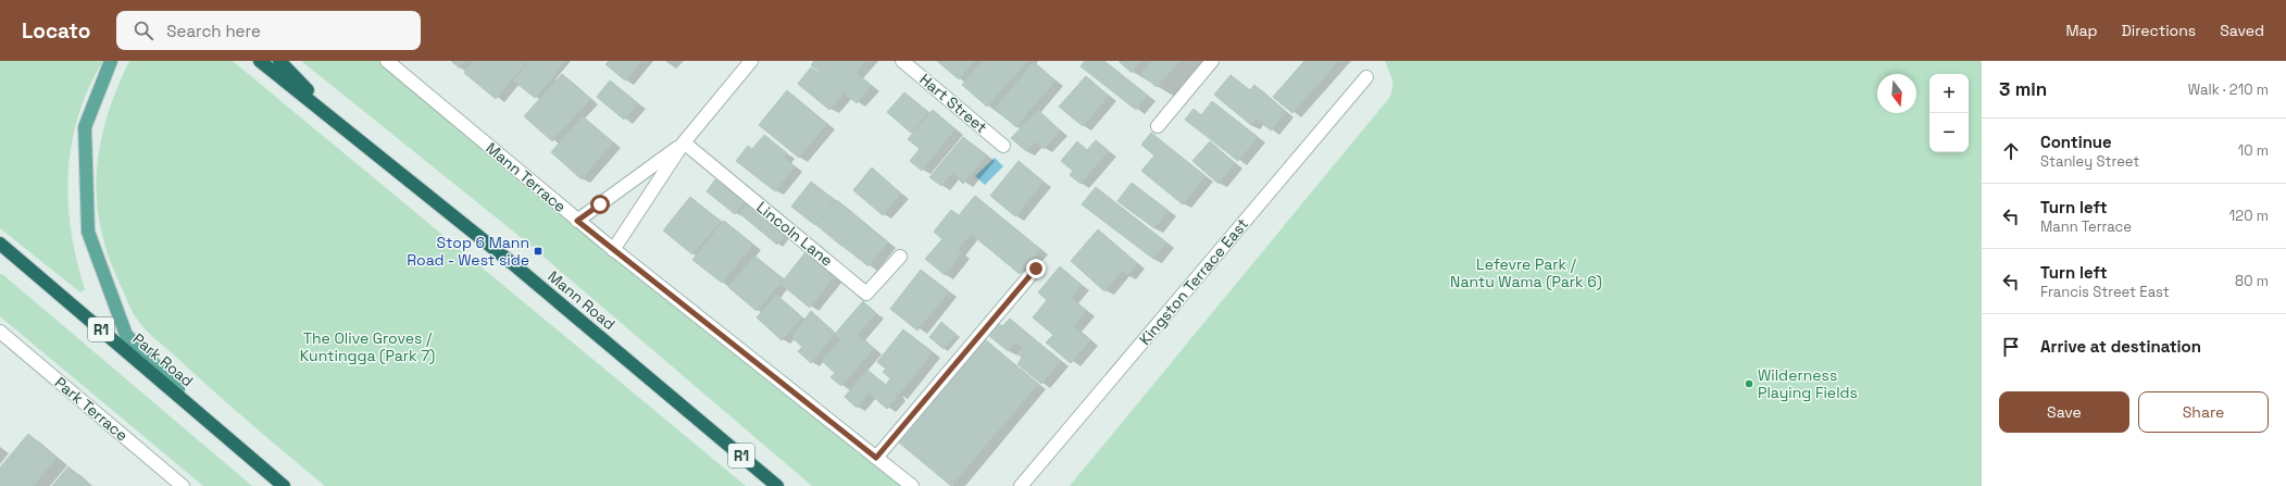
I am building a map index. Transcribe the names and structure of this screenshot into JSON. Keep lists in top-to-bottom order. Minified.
{"streets":{"highway":["Mann Road","R1","Park Road"],"street":["Hart Street","Mann Terrace","Lincoln Lane","Kingston Terrace East","Park Terrace"]},"parks":["Lefevre Park / Nantu Wama (Park 6)","The Olive Groves / Kuntingga (Park 7)"],"places":{"transit":["Stop 6 Mann Road - West side"],"other":["Wilderness Playing Fields"]},"north":"bottom","page":{"header":"Locato","search":"Search here","nav":["Map","Directions","Saved"],"heading":["3 min","Walk · 210 m"],"map_buttons":["+","−"],"list":[["Continue","Stanley Street","10 m"],["Turn left","Mann Terrace","120 m"],["Turn left","Francis Street East","80 m"],"Arrive at destination"],"buttons":["Save","Share"]}}
